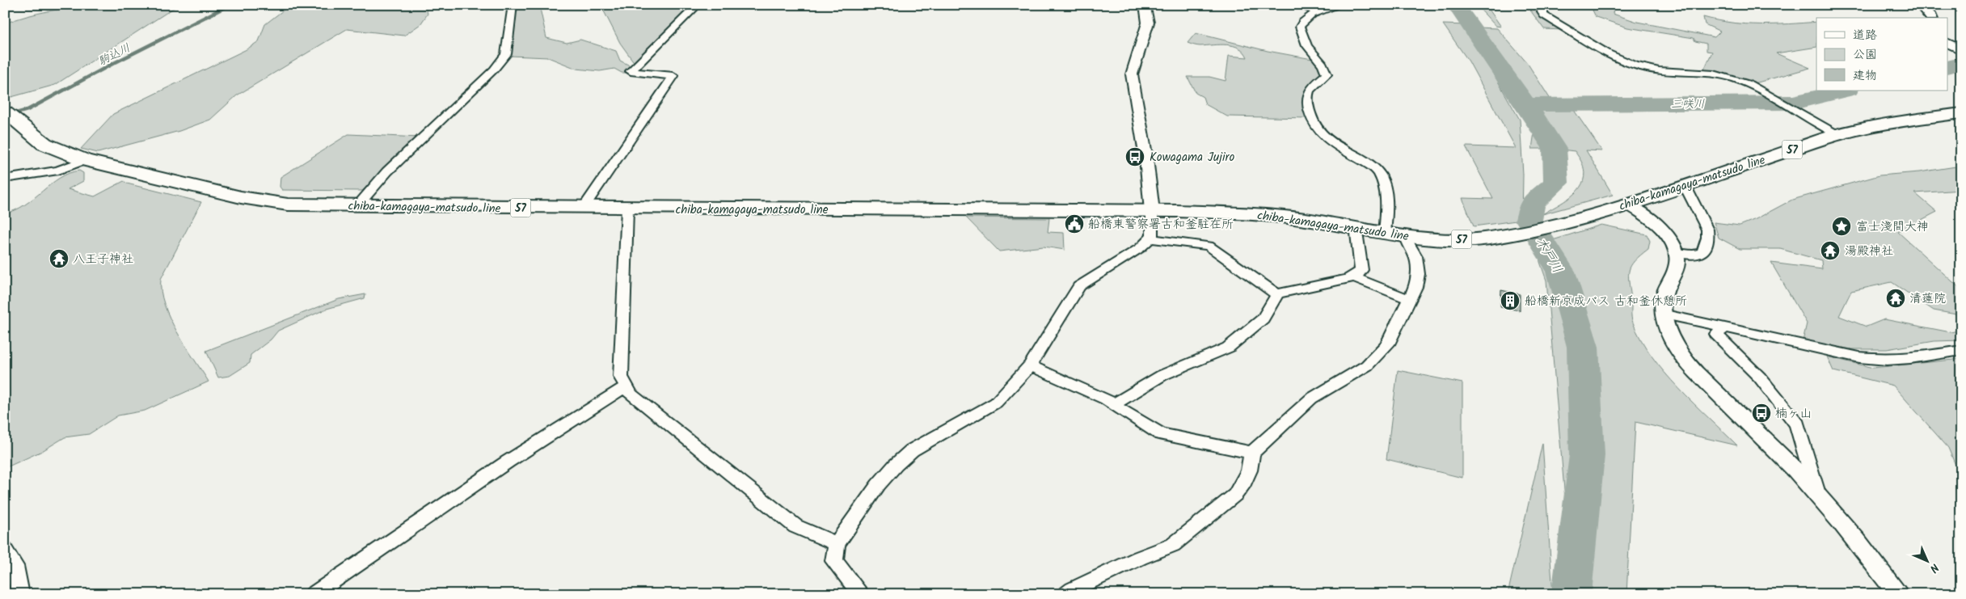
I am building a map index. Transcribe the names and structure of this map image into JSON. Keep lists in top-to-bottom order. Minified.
{"streets":{"main road":["57","chiba-kamagaya-matsudo line"]},"water":["駒込川","三咲川","木戸川"],"places":{"bus stop":["Kowagama Jujiro","楠ヶ山"],"public building":["船橋東警察署古和釜駐在所"],"place":["富士淺間大神"],"temple":["湯殿神社","八王子神社","清蓮院"],"building":["船橋新京成バス 古和釜休憩所"]},"legend":["道路","公園","建物"],"north":"bottom right"}
